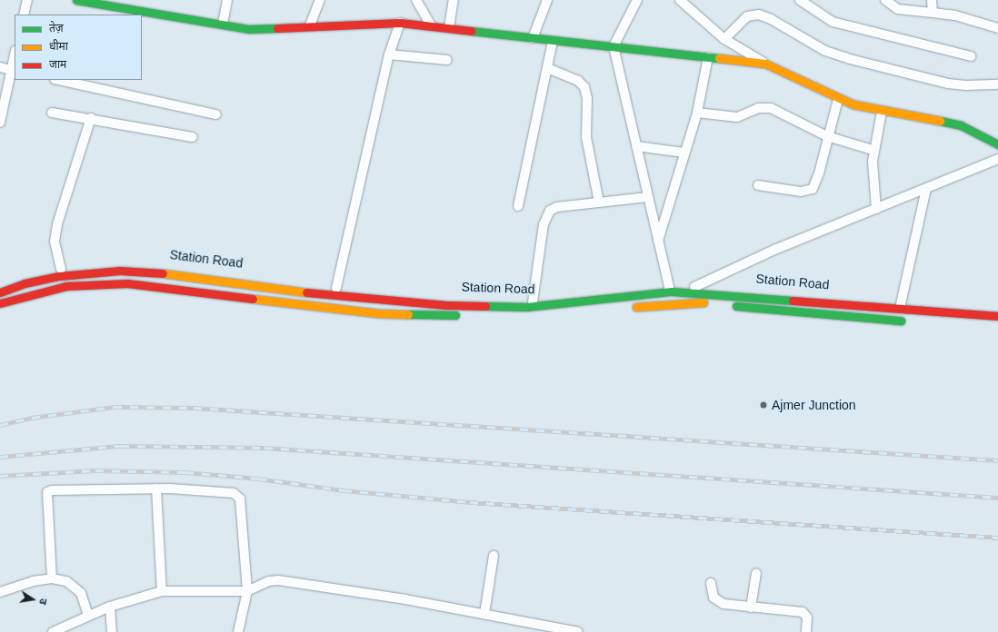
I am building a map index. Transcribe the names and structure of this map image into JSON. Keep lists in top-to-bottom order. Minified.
{"streets":{"main road":["Station Road"]},"places":["Ajmer Junction"],"legend":["तेज़","धीमा","जाम"],"north":"right"}
